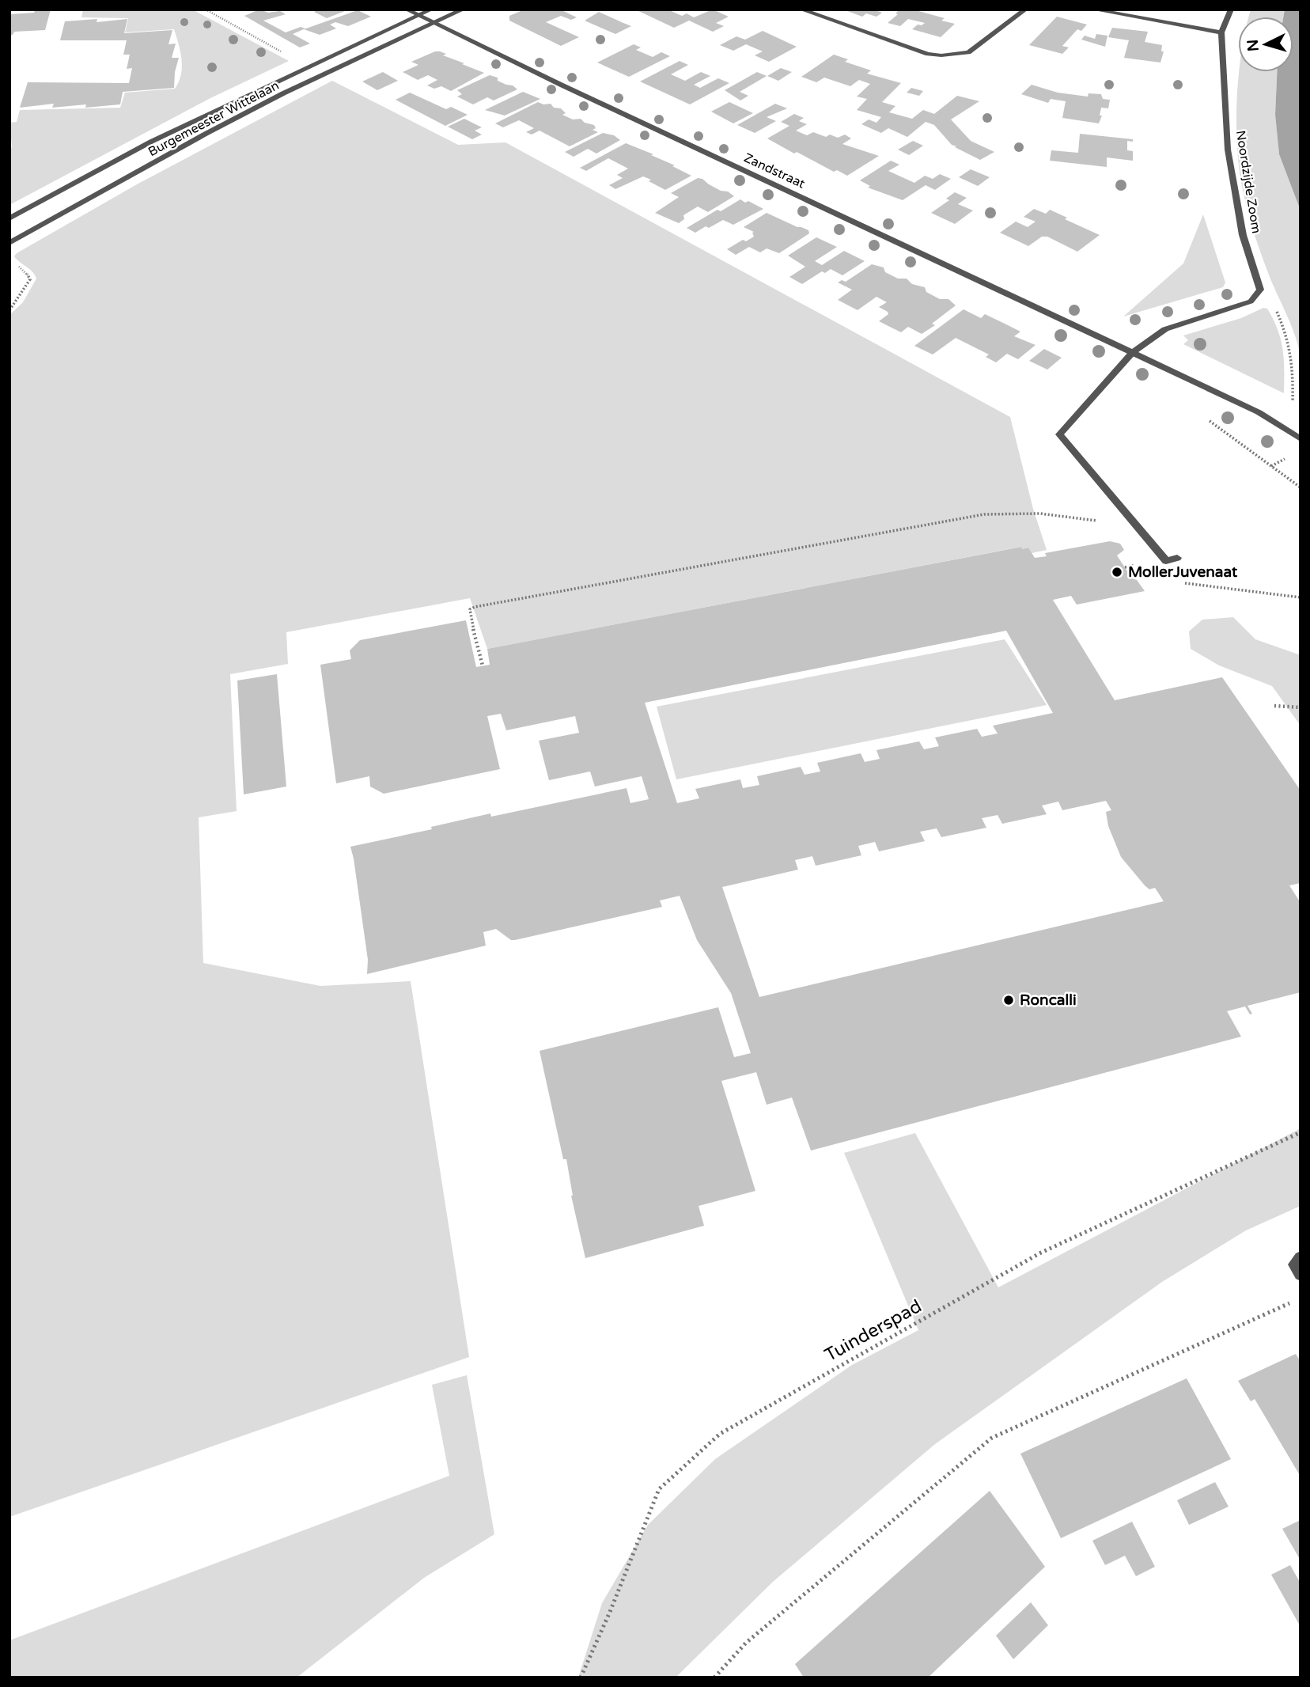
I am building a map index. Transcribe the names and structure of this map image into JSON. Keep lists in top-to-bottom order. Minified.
{"streets":{"street":["Burgemeester Wittelaan","Zandstraat","Noordzijde Zoom"],"path":["Tuinderspad"]},"crossings":[["Burgemeester Wittelaan","Zandstraat"]],"places":["MollerJuvenaat","Roncalli"],"north":"left"}
